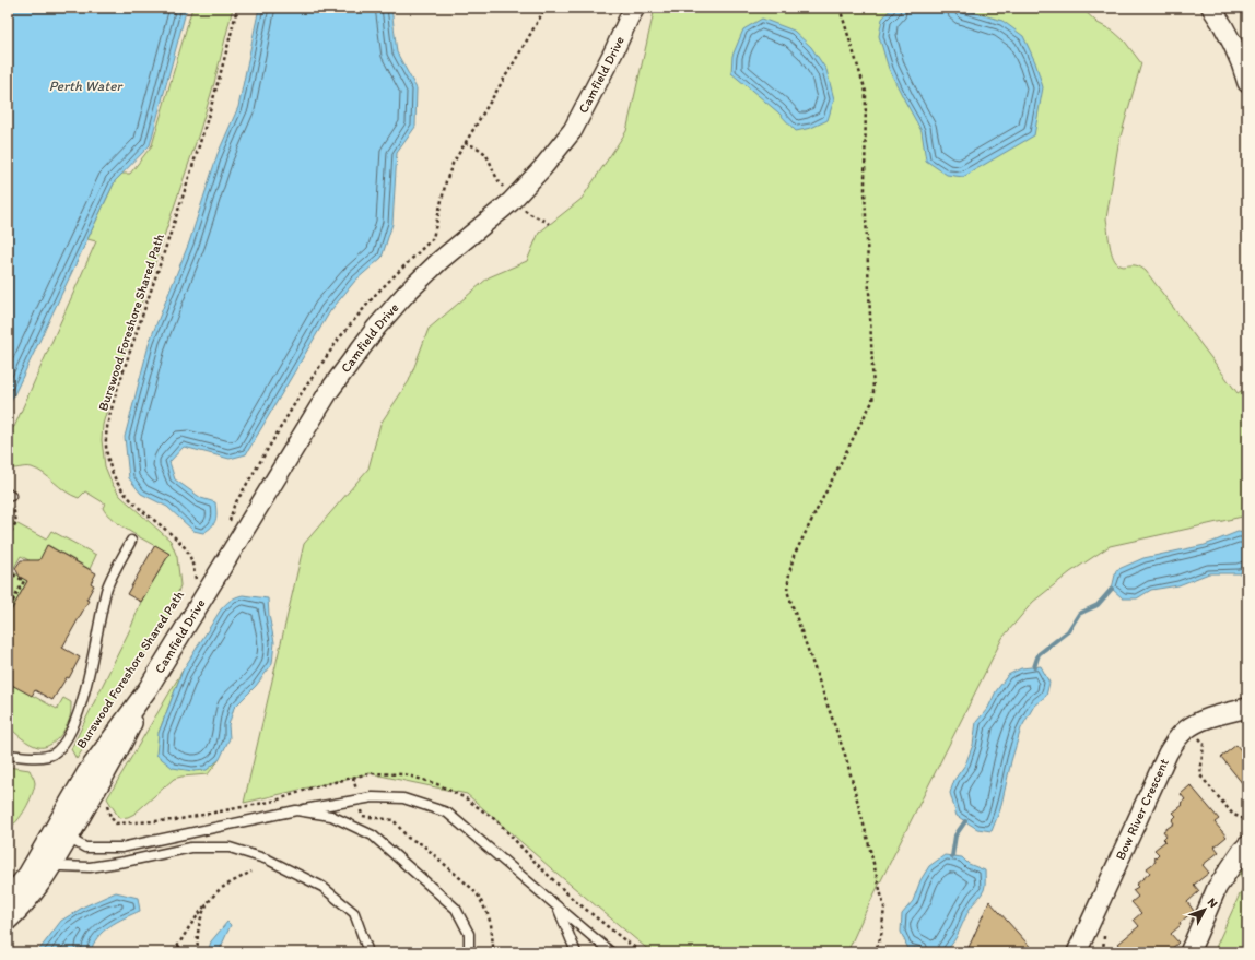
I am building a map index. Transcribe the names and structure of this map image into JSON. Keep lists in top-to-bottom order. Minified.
{"streets":{"street":["Camfield Drive","Bow River Crescent"],"path":["Burswood Foreshore Shared Path"]},"water":["Perth Water"],"north":"top right"}
